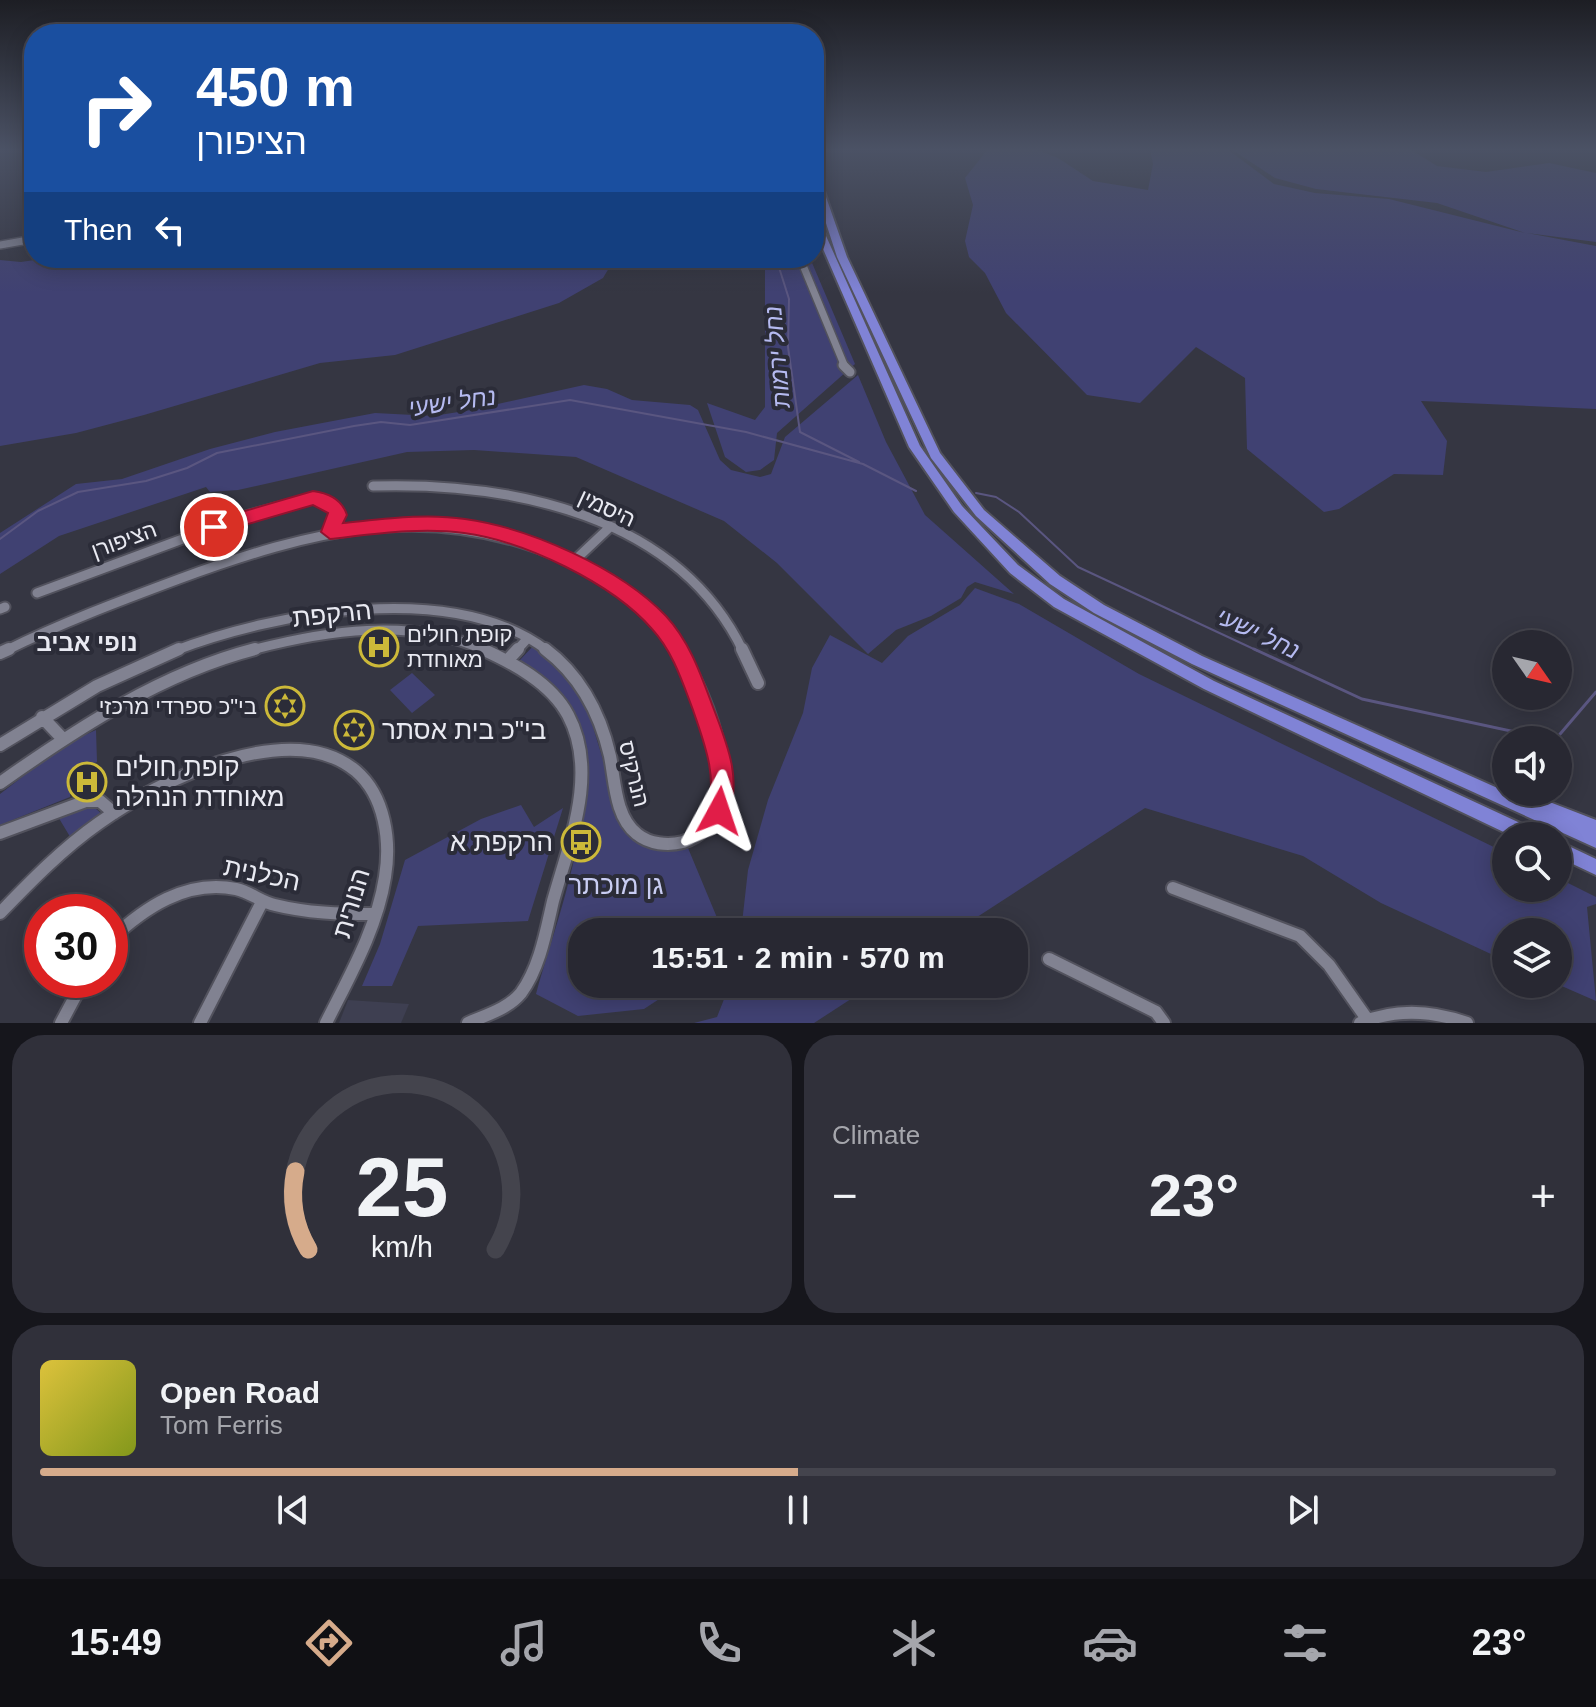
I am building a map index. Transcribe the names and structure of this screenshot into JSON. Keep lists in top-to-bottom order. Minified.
{"streets":{"street":["היסמין","הציפורן","הרקפת","הנרקיס","הכלנית","הנורית"]},"crossings":[["הציפורן","הנרקיס"],["הכלנית","הנורית"]],"districts":["נופי אביב"],"water":["נחל ירמות","נחל ישעי"],"parks":["גן מוכתר"],"places":{"hospital":["קופת חולים מאוחדת","קופת חולים מאוחדת הנהלה"],"synagogue":["בי\"כ ספרדי מרכזי","בי\"כ בית אסתר"],"bus stop":["הרקפת א"]},"north":"bottom right","page":{"turn":["450 m","הציפורן"],"then":"Then","limit":"30","trip":"15:51 · 2 min · 570 m","tile":"Climate","heat":["−","23°","+"],"song":["Open Road","Tom Ferris"],"tabs":["15:49","23°"],"gauge":["25","km/h"]}}
